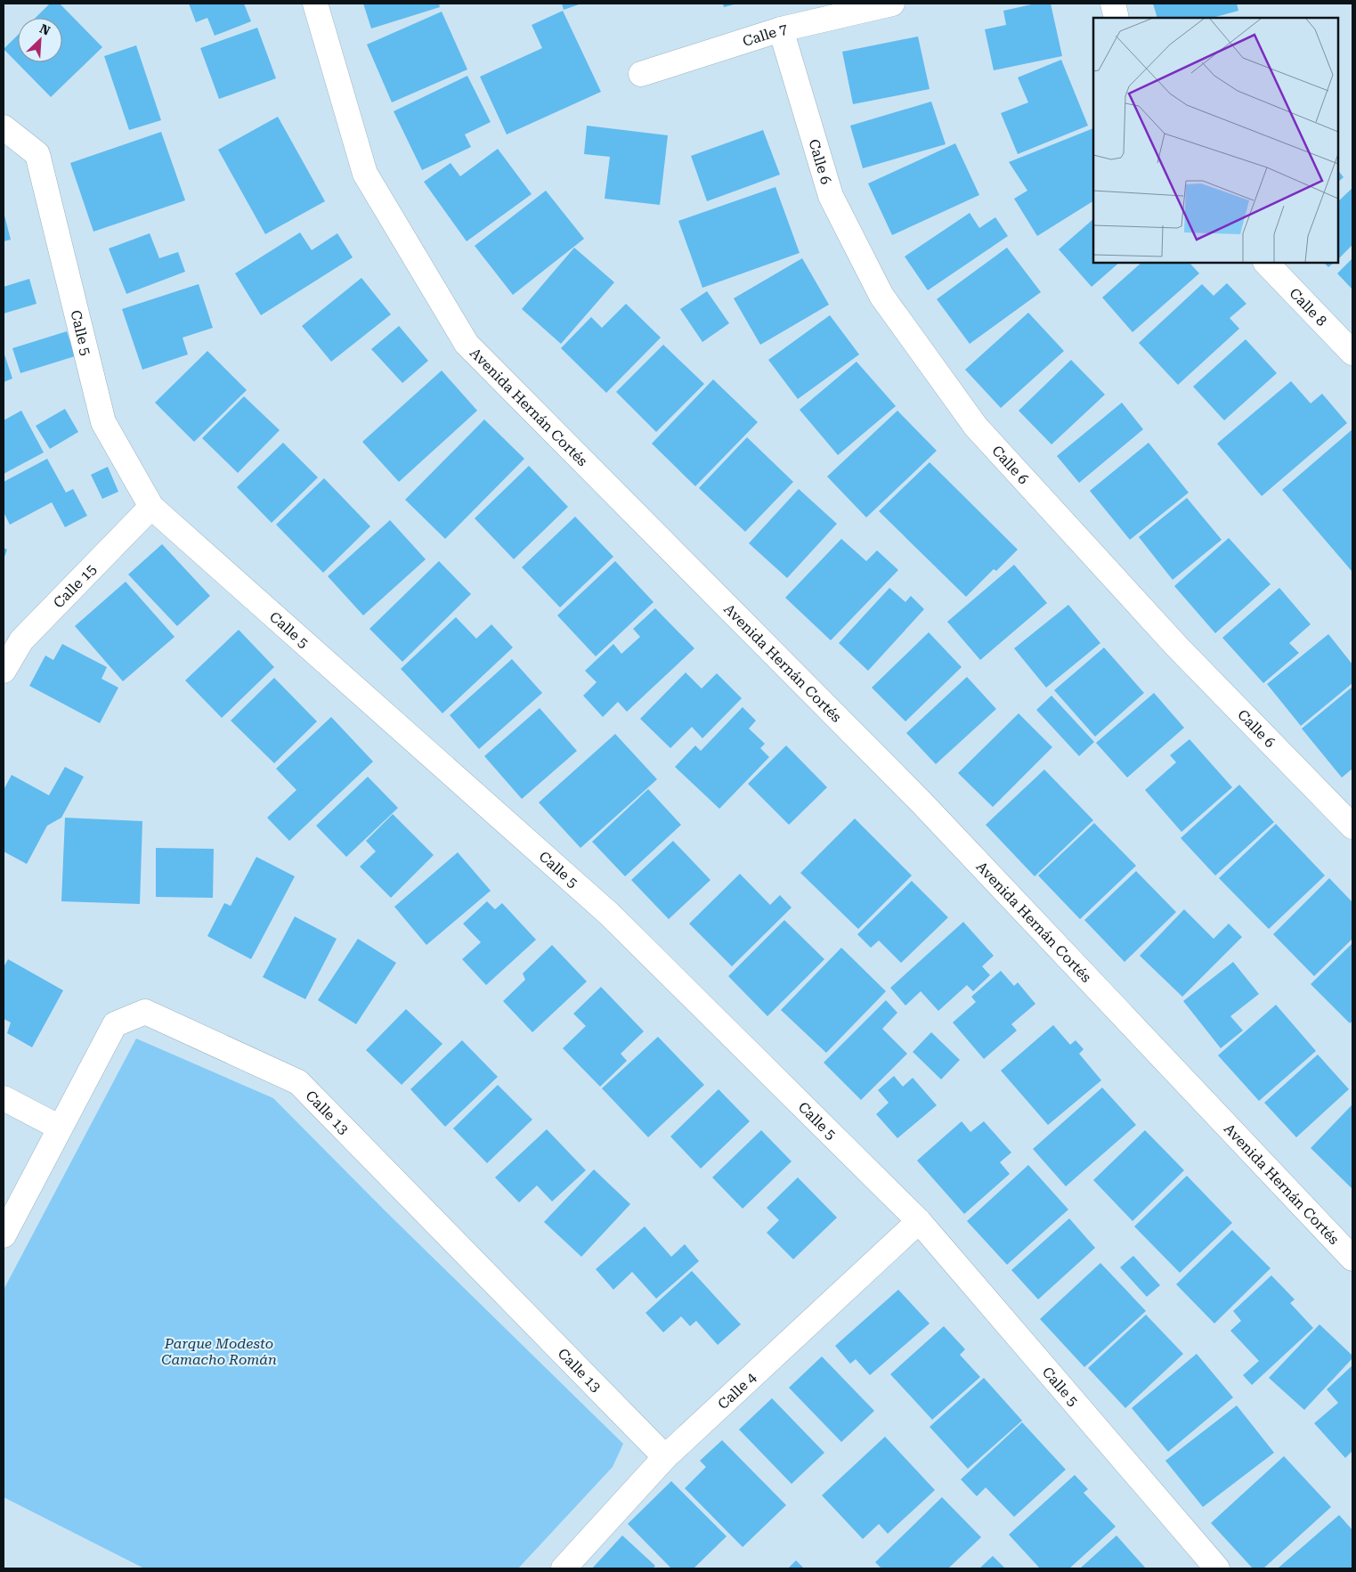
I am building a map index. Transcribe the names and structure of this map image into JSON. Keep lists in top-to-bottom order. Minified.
{"streets":{"street":["Calle 7","Calle 6","Calle 8","Calle 5","Avenida Hernán Cortés","Calle 15","Calle 13","Calle 4"]},"crossings":[["Calle 7","Calle 6"],["Calle 5","Calle 15"],["Calle 5","Calle 4"],["Calle 13","Calle 4"]],"parks":["Parque Modesto Camacho Román"],"north":"top right"}
